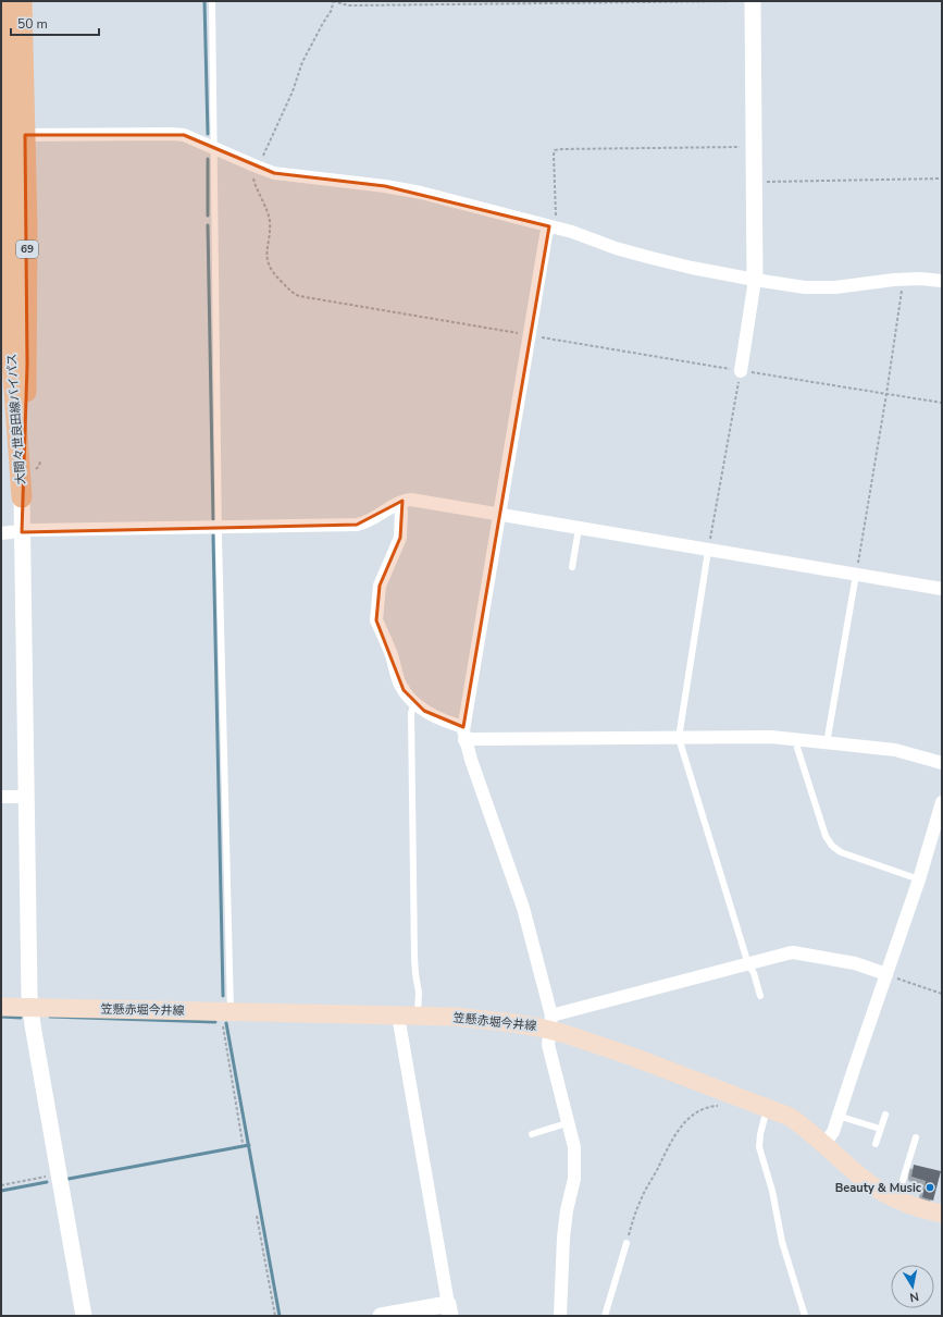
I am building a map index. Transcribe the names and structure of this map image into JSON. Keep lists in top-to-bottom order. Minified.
{"streets":{"main road":["69","大間々世良田線バイパス","笠懸赤堀今井線"]},"places":["Beauty & Music"],"scale_bar":"50 m","north":"bottom"}
